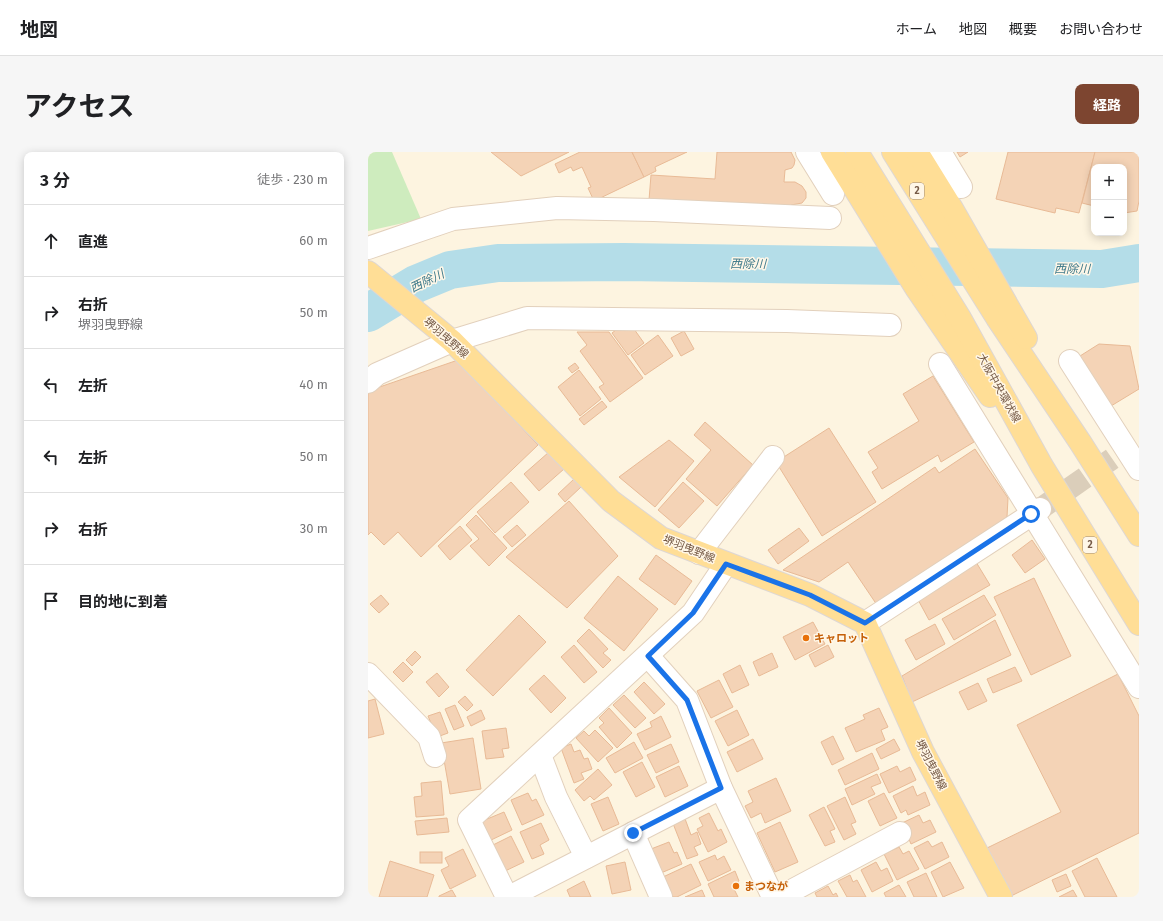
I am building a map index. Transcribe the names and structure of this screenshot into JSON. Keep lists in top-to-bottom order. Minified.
{"streets":{"main road":["2","堺羽曳野線","大阪中央環状線"]},"water":["西除川"],"places":["キャロット","まつなが"],"page":{"header":"地図","nav":["ホーム","地図","概要","お問い合わせ"],"title":"アクセス","buttons":"経路","heading":["3 分","徒歩 · 230 m"],"map_buttons":["+","−"],"list":[["直進","60 m"],["右折","堺羽曳野線","50 m"],["左折","40 m"],["左折","50 m"],["右折","30 m"],"目的地に到着"]}}
